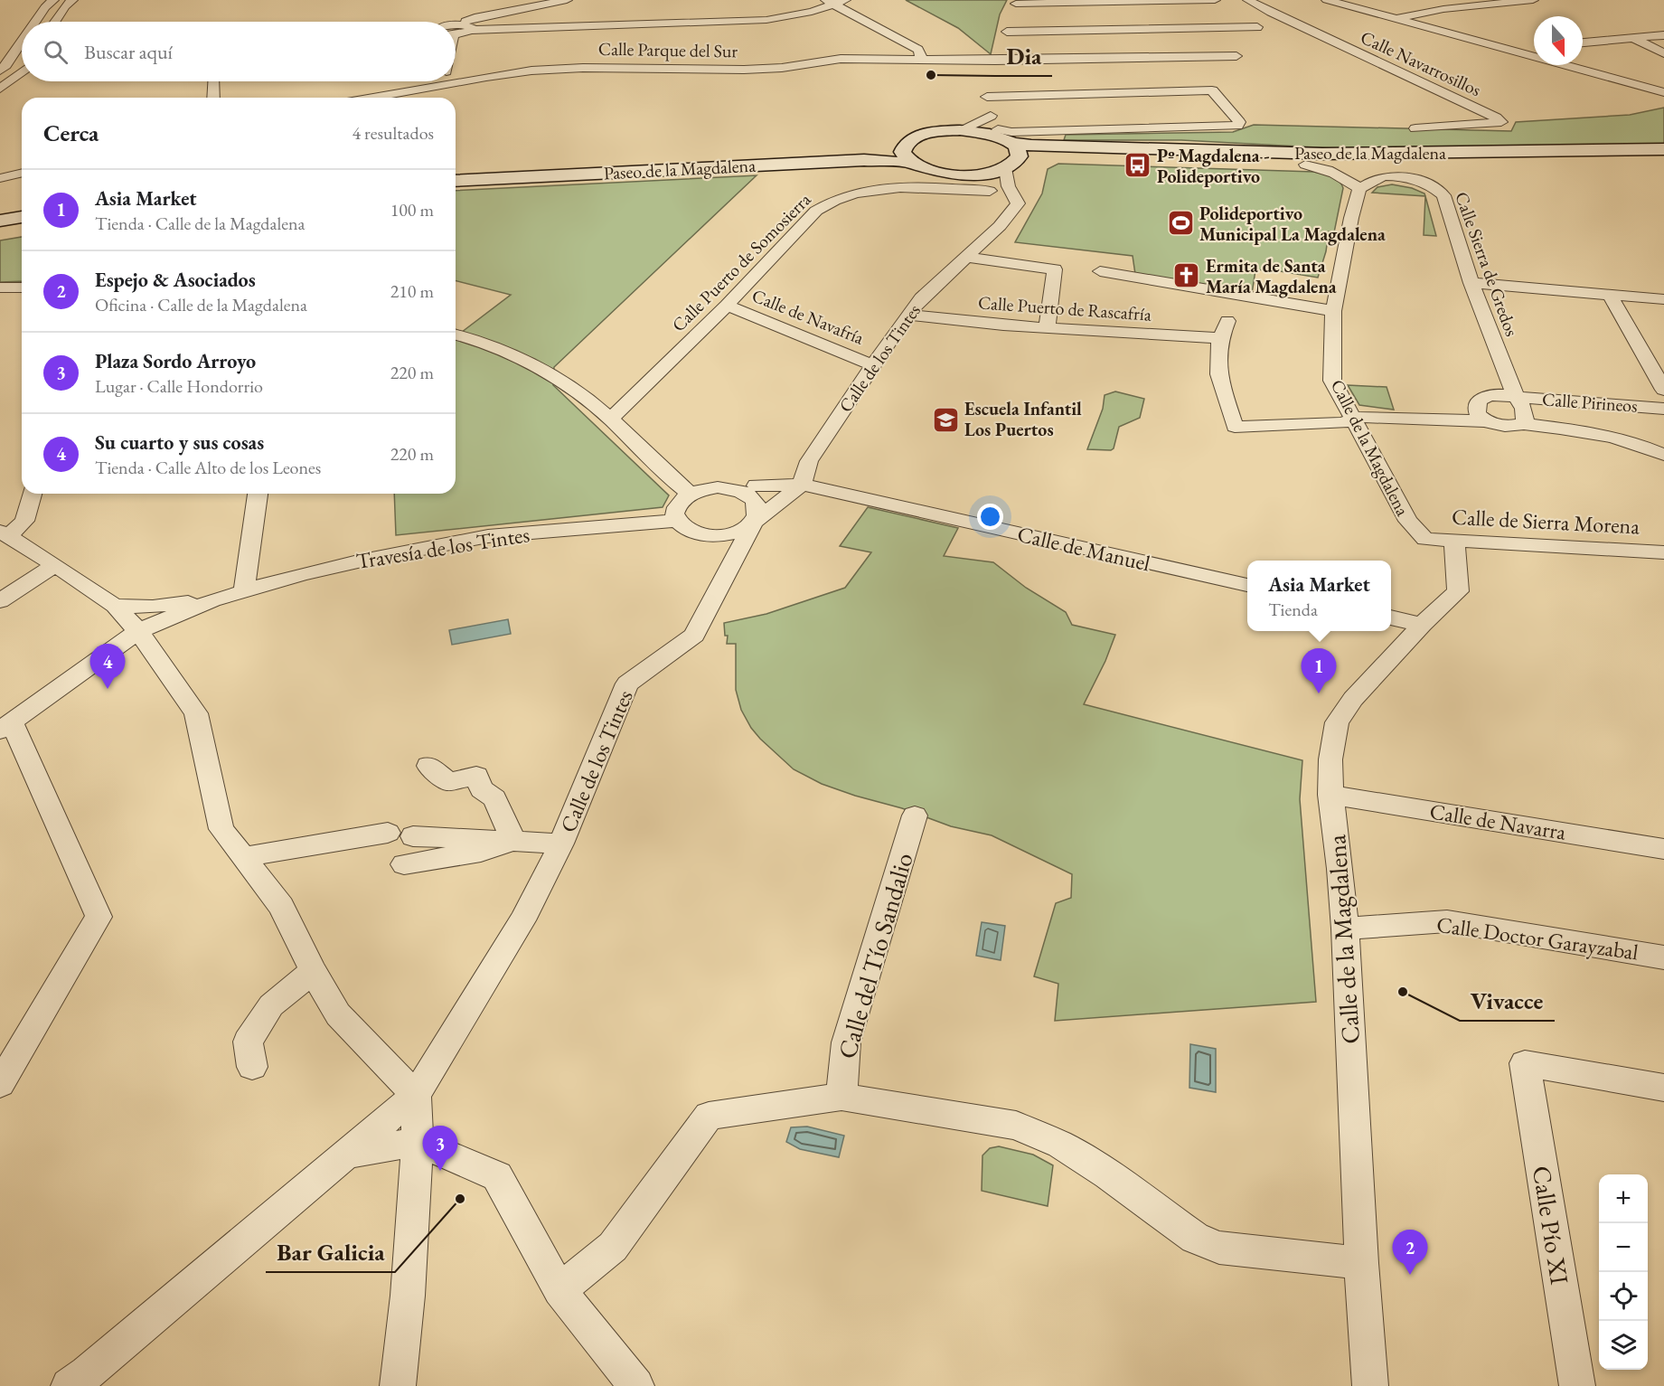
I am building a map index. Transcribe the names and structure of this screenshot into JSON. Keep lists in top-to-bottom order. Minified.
{"streets":{"main road":["Paseo de la Magdalena"],"street":["Calle Parque del Sur","Calle Navarrosillos","Calle Puerto de Somosierra","Calle Sierra de Gredos","Calle Puerto de Rascafría","Calle de Navafría","Calle de los Tintes","Calle Pirineos","Calle de la Magdalena","Calle de Sierra Morena","Travesía de los Tintes","Calle de Manuel","Calle de Navarra","Calle Doctor Garayzabal","Calle del Tío Sandalio","Calle Pío XI"]},"crossings":[["Paseo de la Magdalena","Calle Sierra de Gredos"],["Paseo de la Magdalena","Calle de los Tintes"],["Calle Puerto de Somosierra","Calle de Navafría"],["Calle Sierra de Gredos","Calle Pirineos"],["Calle Puerto de Rascafría","Calle de los Tintes"],["Calle de Navafría","Calle de los Tintes"],["Calle de los Tintes","Travesía de los Tintes"],["Calle de los Tintes","Calle de Manuel"],["Calle de la Magdalena","Calle de Sierra Morena"],["Calle de la Magdalena","Calle de Navarra"],["Calle de la Magdalena","Calle Doctor Garayzabal"]],"places":{"other":["Dia","Vivacce","Bar Galicia"],"bus stop":["Pº Magdalena - Polideportivo"],"sports":["Polideportivo Municipal La Magdalena"],"church":["Ermita de Santa María Magdalena"],"school or university":["Escuela Infantil Los Puertos"]},"north":"bottom","page":{"search":"Buscar aquí","heading":["Cerca","4 resultados"],"list":[{"mark":"1","name":"Asia Market","note":"Tienda · Calle de la Magdalena","value":"100 m"},{"mark":"2","name":"Espejo & Asociados","note":"Oficina · Calle de la Magdalena","value":"210 m"},{"mark":"3","name":"Plaza Sordo Arroyo","note":"Lugar · Calle Hondorrio","value":"220 m"},{"mark":"4","name":"Su cuarto y sus cosas","note":"Tienda · Calle Alto de los Leones","value":"220 m"}],"popup":["Asia Market","Tienda"],"pins":["4","1","3","2"],"map_buttons":["+","−"]}}
